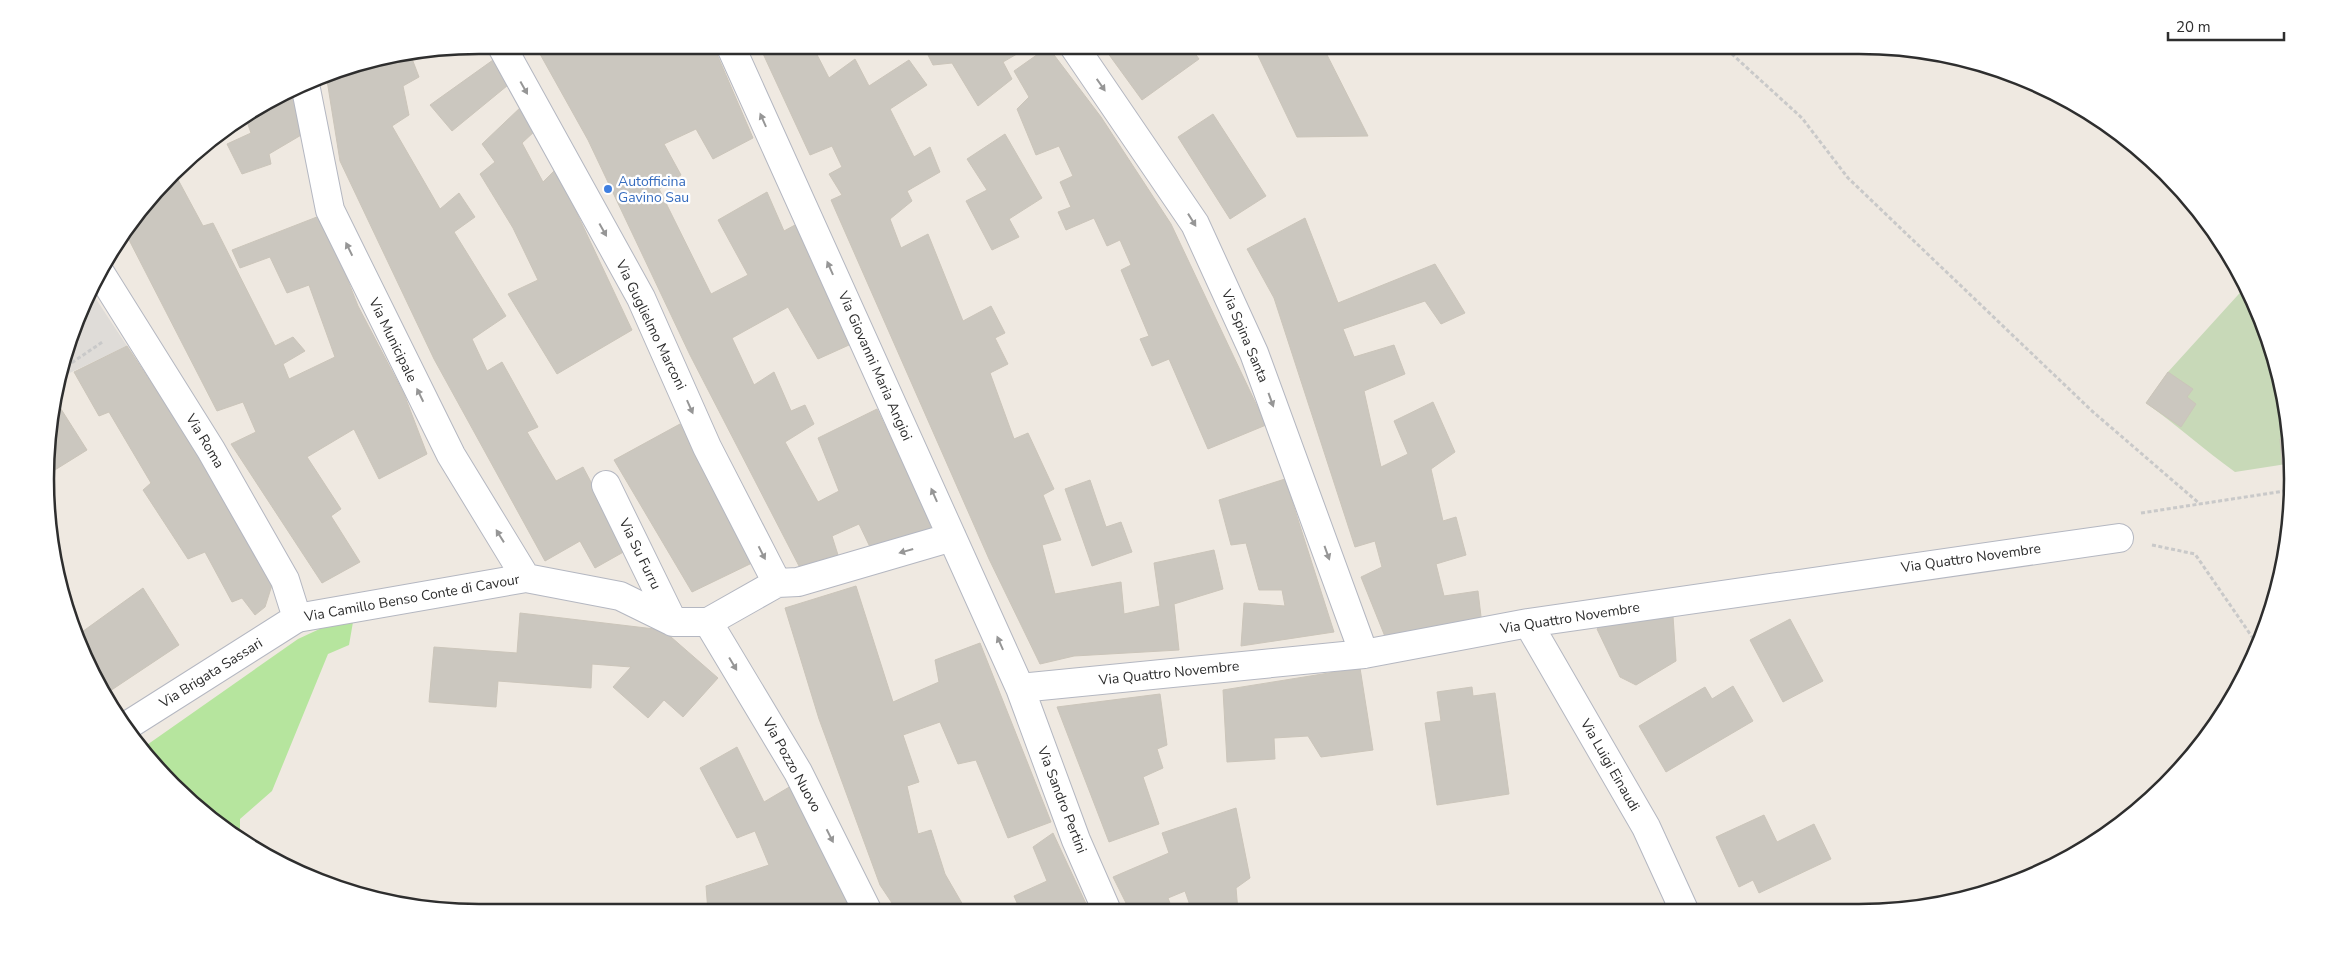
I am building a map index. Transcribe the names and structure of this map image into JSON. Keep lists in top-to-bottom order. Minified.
{"streets":{"street":["Via Guglielmo Marconi","Via Spina Santa","Via Municipale","Via Giovanni Maria Angioi","Via Roma","Via Su Furru","Via Quattro Novembre","Via Camillo Benso Conte di Cavour","Via Brigata Sassari","Via Pozzo Nuovo","Via Luigi Einaudi","Via Sandro Pertini"]},"crossings":[["Via Guglielmo Marconi","Via Camillo Benso Conte di Cavour"],["Via Spina Santa","Via Quattro Novembre"],["Via Municipale","Via Camillo Benso Conte di Cavour"],["Via Giovanni Maria Angioi","Via Quattro Novembre"],["Via Giovanni Maria Angioi","Via Camillo Benso Conte di Cavour"],["Via Giovanni Maria Angioi","Via Sandro Pertini"],["Via Roma","Via Camillo Benso Conte di Cavour"],["Via Roma","Via Brigata Sassari"],["Via Su Furru","Via Camillo Benso Conte di Cavour"],["Via Quattro Novembre","Via Luigi Einaudi"],["Via Quattro Novembre","Via Sandro Pertini"],["Via Camillo Benso Conte di Cavour","Via Brigata Sassari"],["Via Camillo Benso Conte di Cavour","Via Pozzo Nuovo"]],"one_way":["Via Guglielmo Marconi","Via Spina Santa","Via Municipale","Via Giovanni Maria Angioi","Via Pozzo Nuovo"],"places":["Autofficina Gavino Sau"],"scale_bar":"20 m"}
